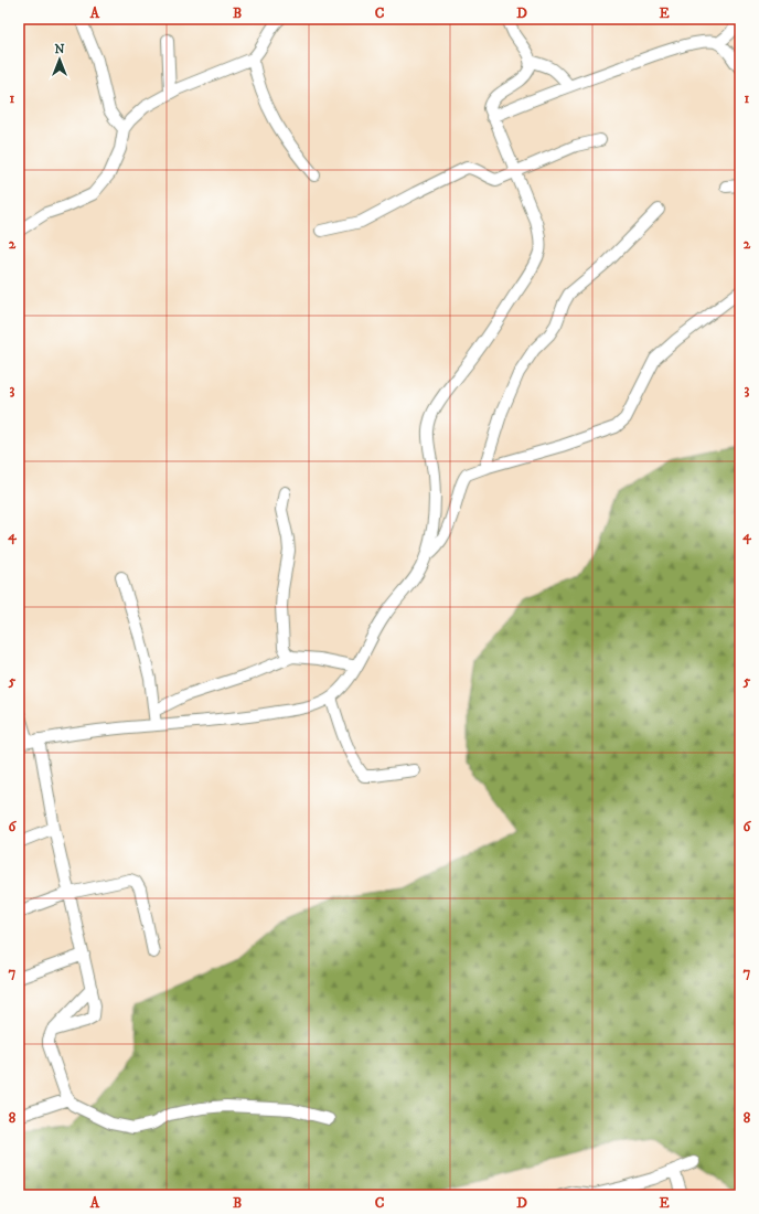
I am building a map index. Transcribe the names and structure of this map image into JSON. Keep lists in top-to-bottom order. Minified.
{"north":"top","grid":{"columns":["A","B","C","D","E"],"rows":["1","2","3","4","5","6","7","8"]}}
